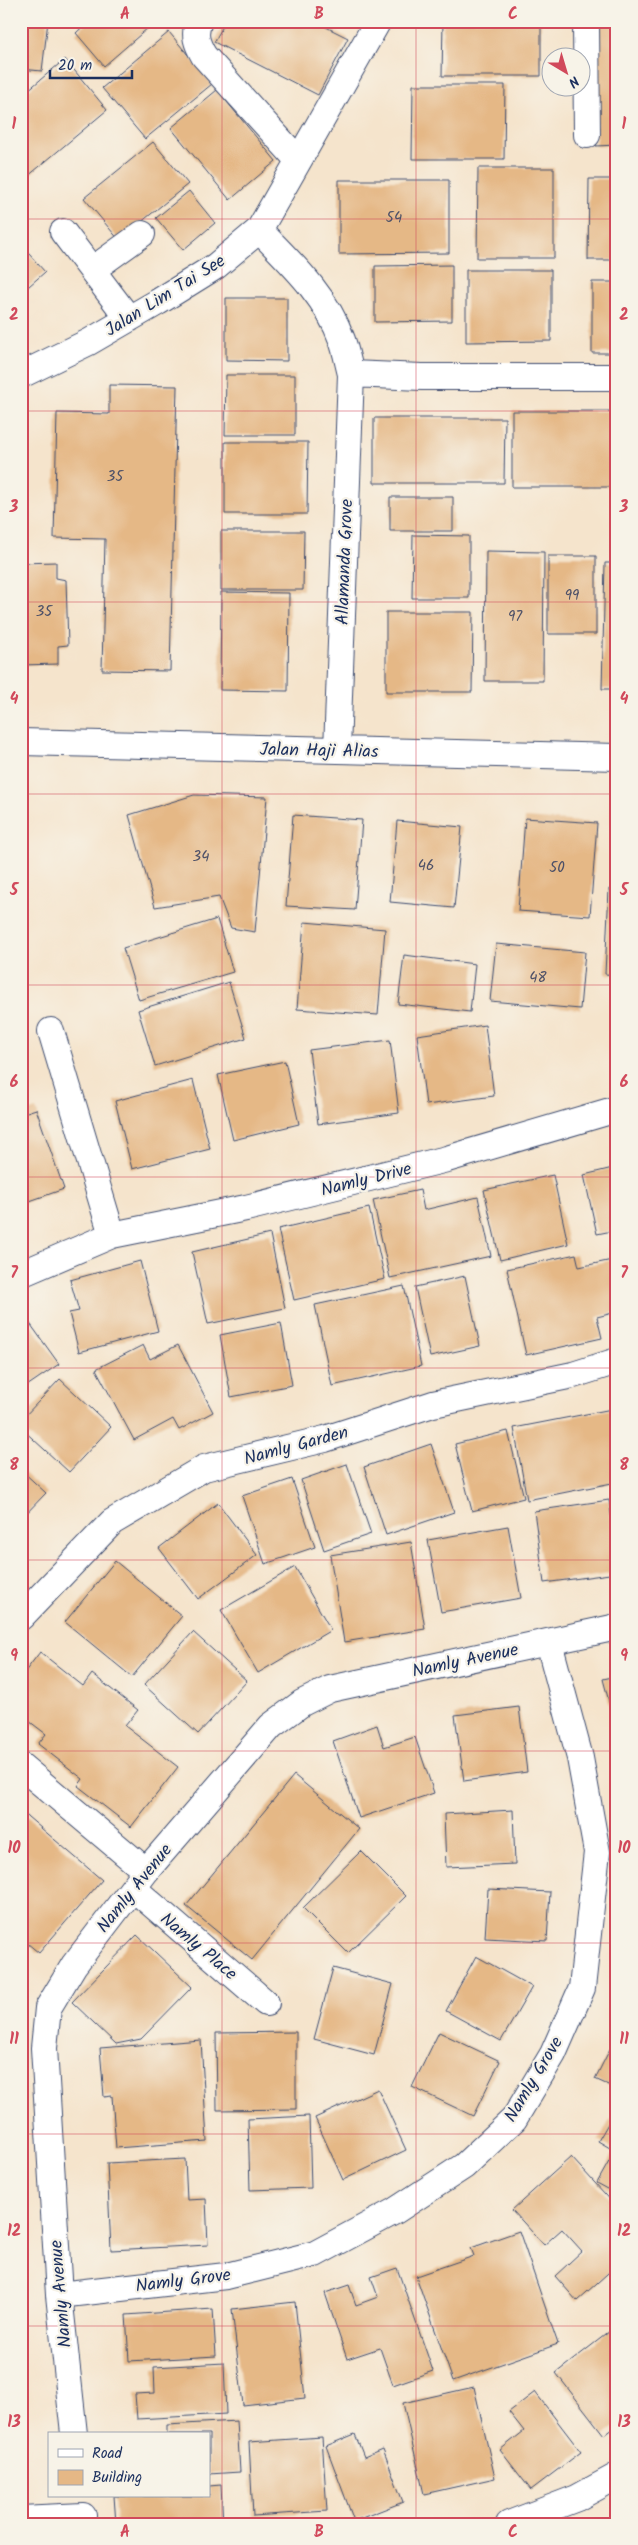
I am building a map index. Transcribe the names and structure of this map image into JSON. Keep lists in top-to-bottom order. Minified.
{"streets":{"street":["Jalan Lim Tai See","Allamanda Grove","Jalan Haji Alias","Namly Drive","Namly Garden","Namly Avenue","Namly Place","Namly Grove"]},"crossings":[["Jalan Lim Tai See","Allamanda Grove"],["Allamanda Grove","Jalan Haji Alias"],["Namly Avenue","Namly Place"],["Namly Avenue","Namly Grove"]],"house_numbers":["54","35","99","35","97","34","46","50","48"],"legend":["Road","Building"],"scale_bar":"20 m","north":"bottom right","grid":{"columns":["A","B","C"],"rows":["1","2","3","4","5","6","7","8","9","10","11","12","13"]}}
